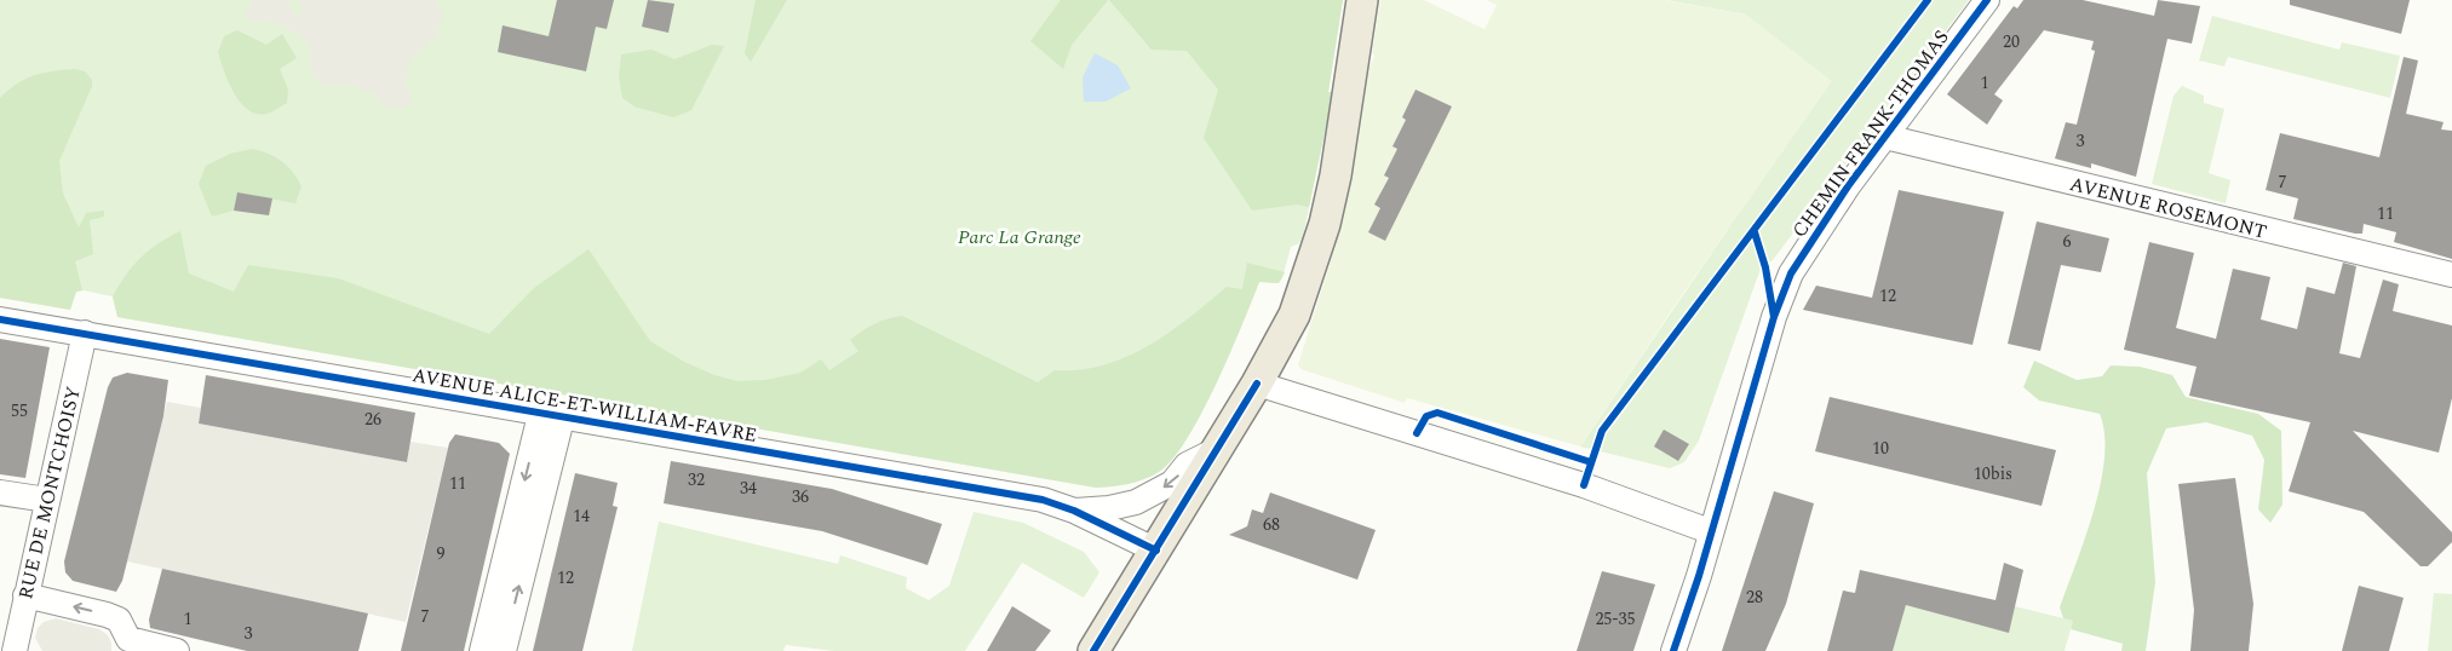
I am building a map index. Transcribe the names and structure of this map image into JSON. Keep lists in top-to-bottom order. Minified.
{"streets":{"street":["CHEMIN FRANK-THOMAS","AVENUE ROSEMONT","AVENUE ALICE-ET-WILLIAM-FAVRE","RUE DE MONTCHOISY"]},"crossings":[["CHEMIN FRANK-THOMAS","AVENUE ROSEMONT"],["AVENUE ALICE-ET-WILLIAM-FAVRE","RUE DE MONTCHOISY"]],"parks":["Parc La Grange"],"house_numbers":["20","1","3","7","11","6","12","55","26","10","10bis","32","11","34","36","14","68","9","12","28","7","1","25-35","3"]}
